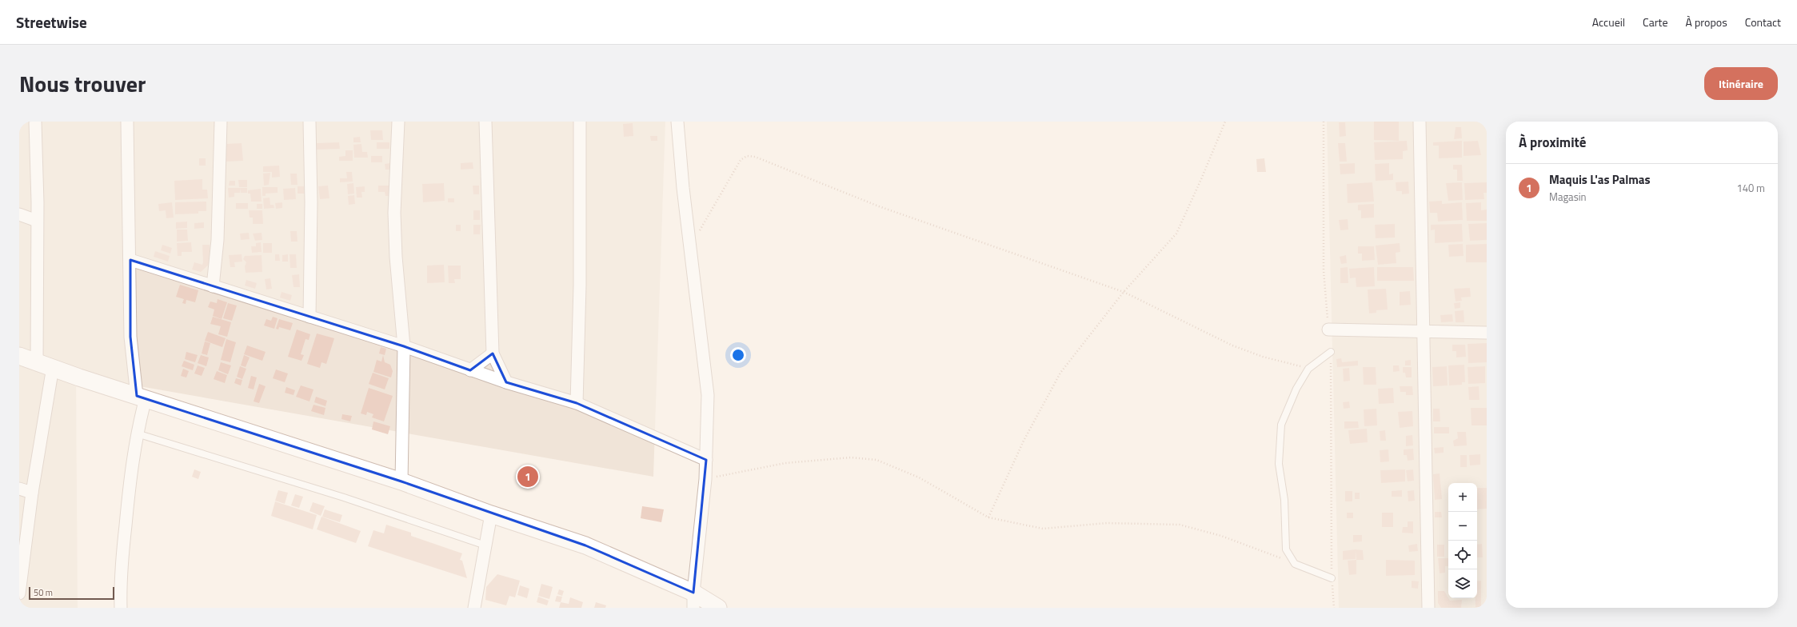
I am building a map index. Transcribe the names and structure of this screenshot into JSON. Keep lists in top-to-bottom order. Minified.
{"scale_bar":"50 m","page":{"header":"Streetwise","nav":["Accueil","Carte","À propos","Contact"],"title":"Nous trouver","buttons":"Itinéraire","heading":"À proximité","list":[{"mark":"1","name":"Maquis L'as Palmas","note":"Magasin","value":"140 m"}],"pins":"1","map_buttons":["+","−"],"scale":"50 m"}}
